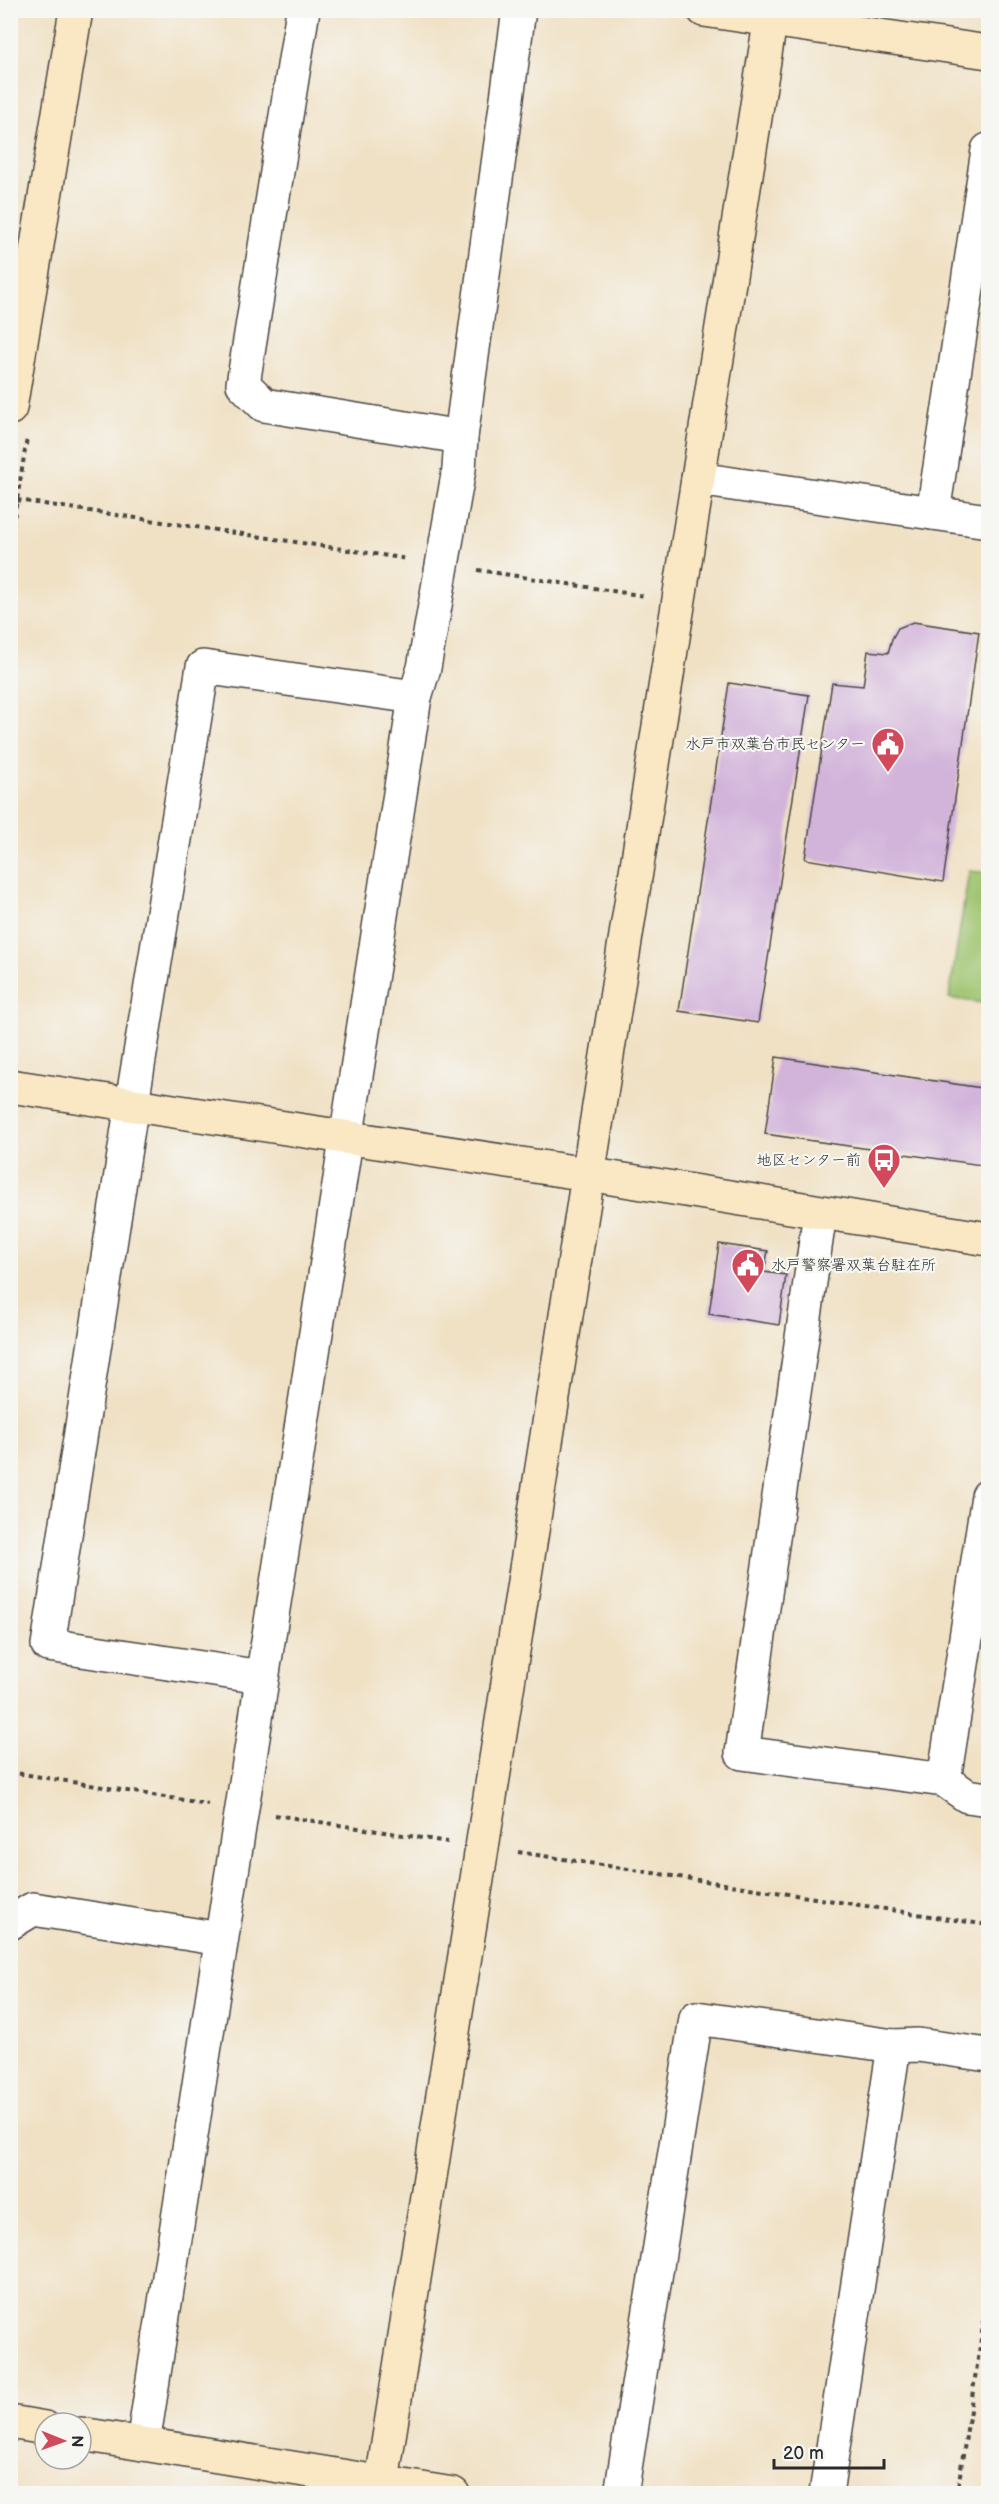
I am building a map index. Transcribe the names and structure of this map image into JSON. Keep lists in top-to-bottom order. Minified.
{"places":{"public building":["水戸市双葉台市民センター","水戸警察署双葉台駐在所"],"bus stop":["地区センター前"]},"scale_bar":"20 m","north":"right"}
